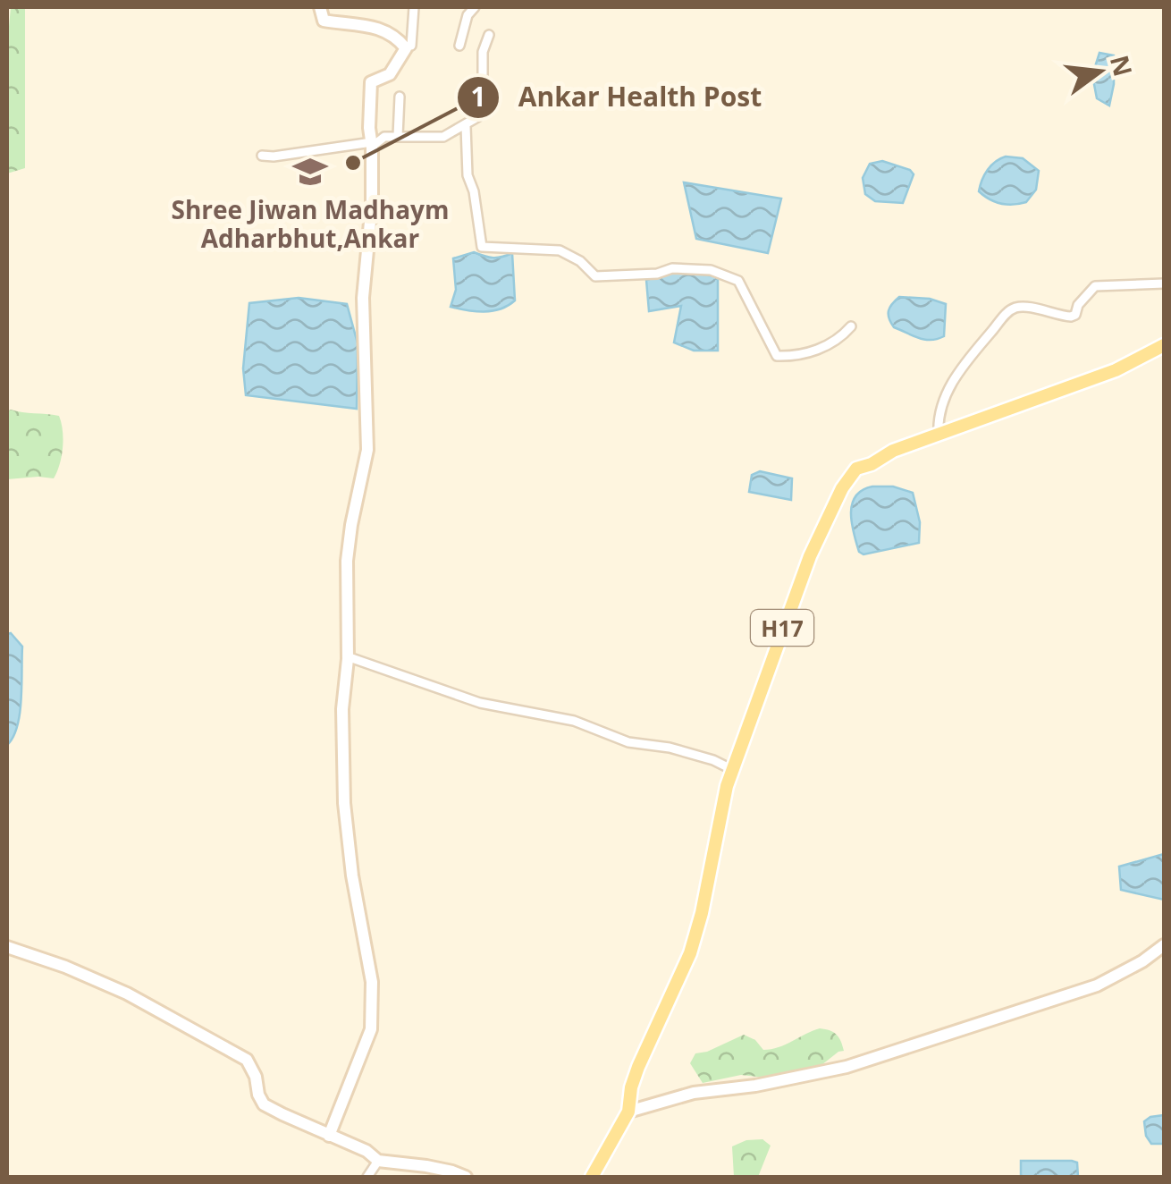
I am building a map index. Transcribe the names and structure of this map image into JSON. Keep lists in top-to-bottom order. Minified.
{"streets":{"main road":["H17"]},"places":{"other":["Ankar Health Post"],"school or university":["Shree Jiwan Madhaym Adharbhut,Ankar"]},"north":"right"}
